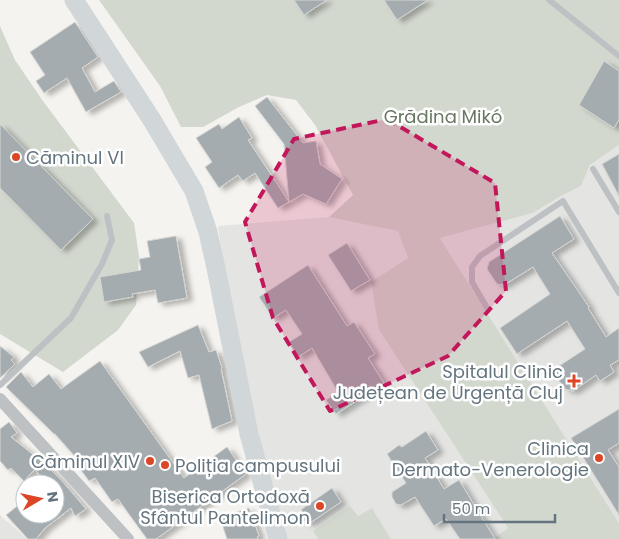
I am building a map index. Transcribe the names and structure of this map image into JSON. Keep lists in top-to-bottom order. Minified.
{"parks":["Grădina Mikó"],"places":{"other":["Căminul VI","Clinica Dermato-Venerologie","Căminul XIV","Poliția campusului","Biserica Ortodoxă Sfântul Pantelimon"],"health":["Spitalul Clinic Județean de Urgență Cluj"]},"scale_bar":"50 m","north":"right"}
